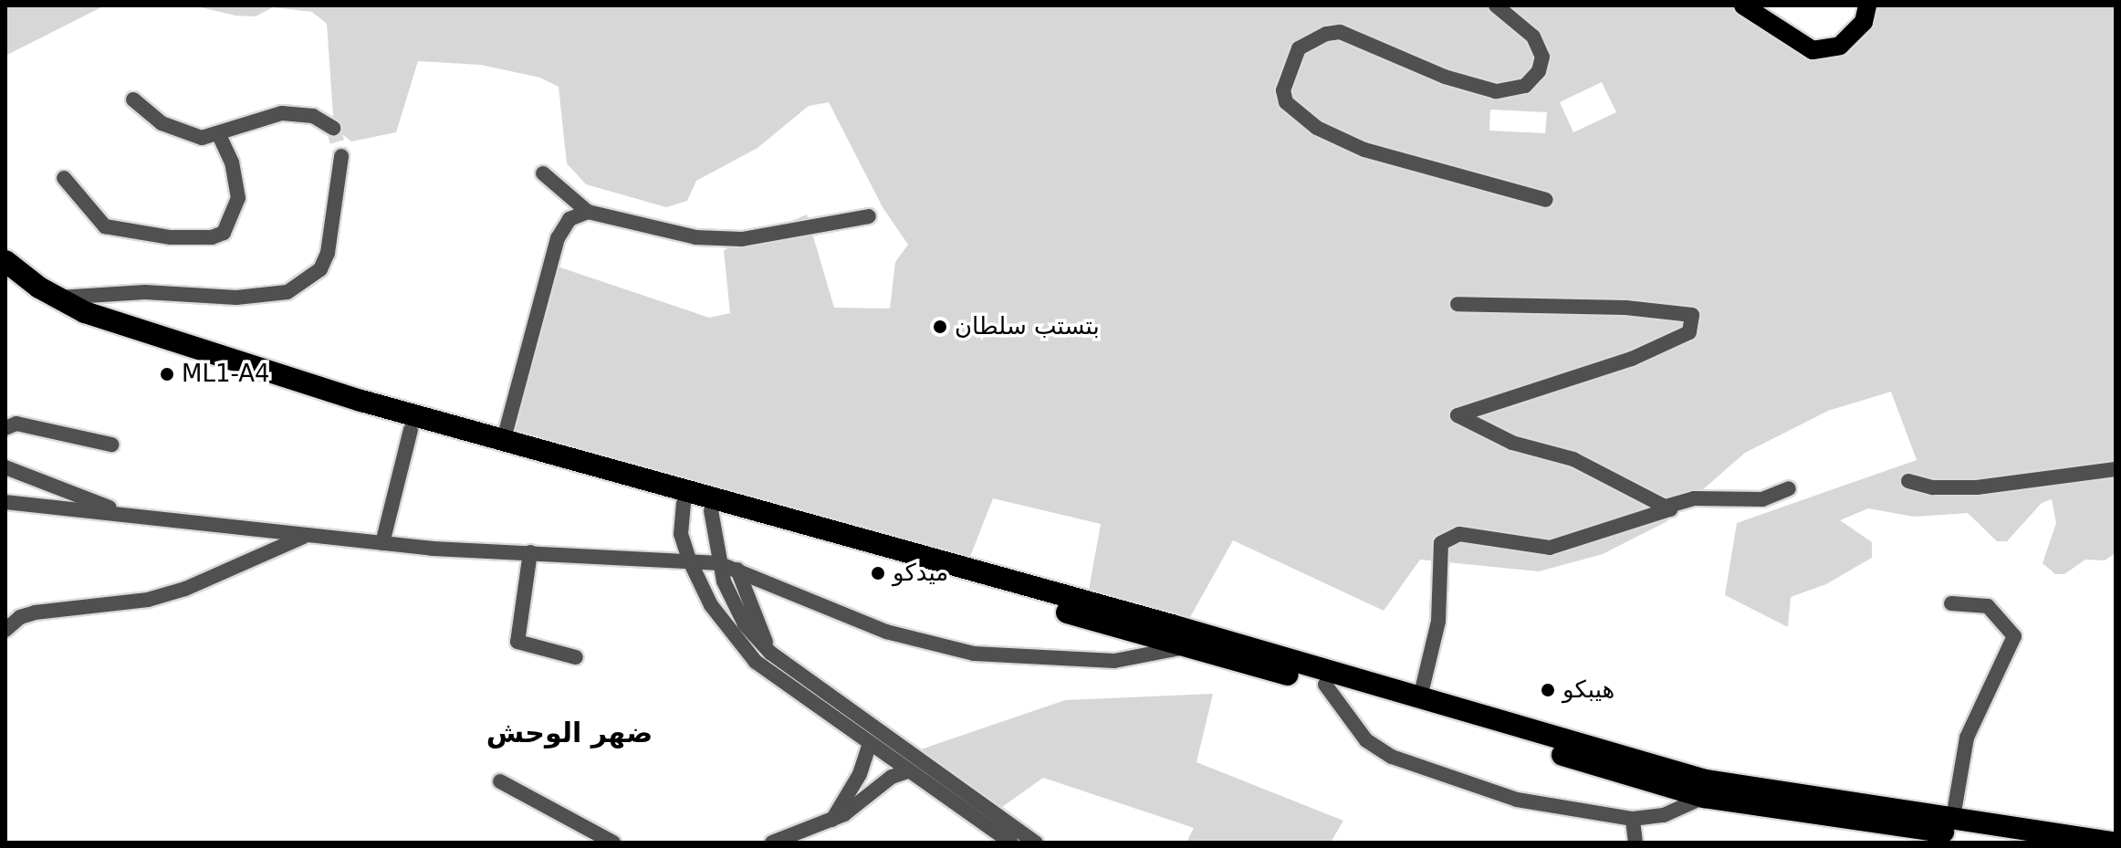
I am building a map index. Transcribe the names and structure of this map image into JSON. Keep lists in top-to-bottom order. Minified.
{"districts":["ضهر الوحش"],"places":["بتستب سلطان","ML1-A4","ميدكو","هيبكو"]}
